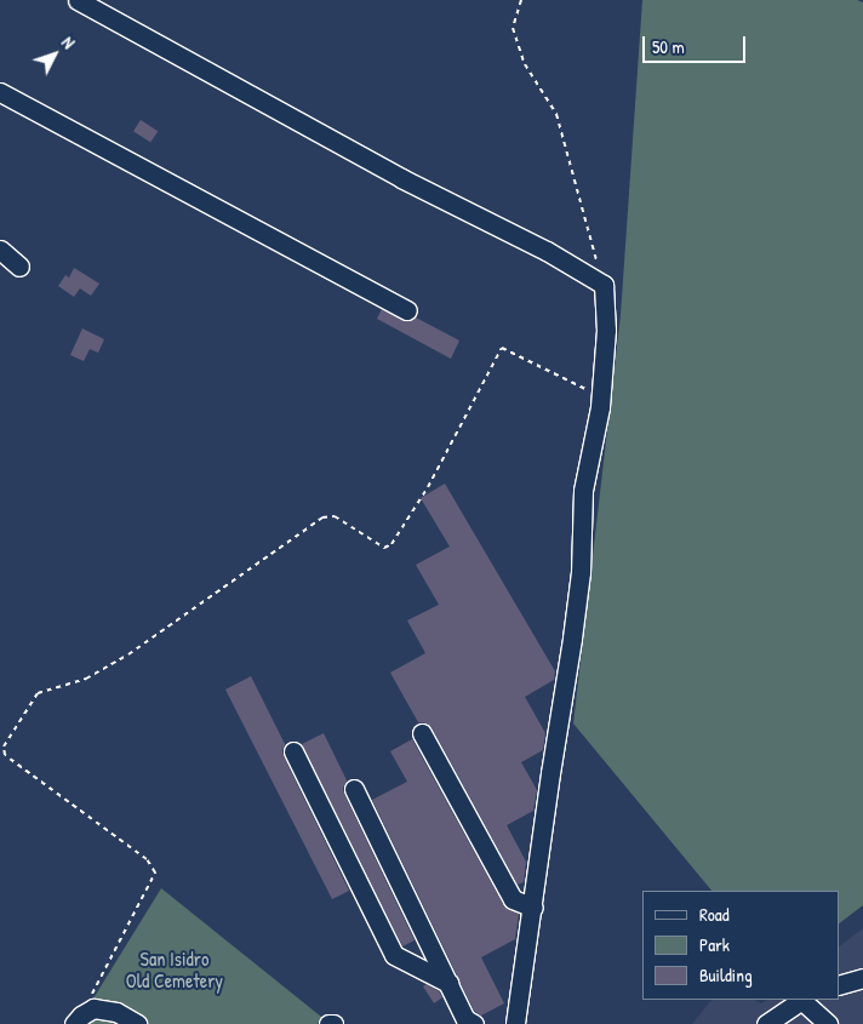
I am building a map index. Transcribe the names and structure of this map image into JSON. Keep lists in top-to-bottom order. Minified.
{"parks":["San Isidro Old Cemetery"],"legend":["Road","Park","Building"],"scale_bar":"50 m","north":"top right"}
